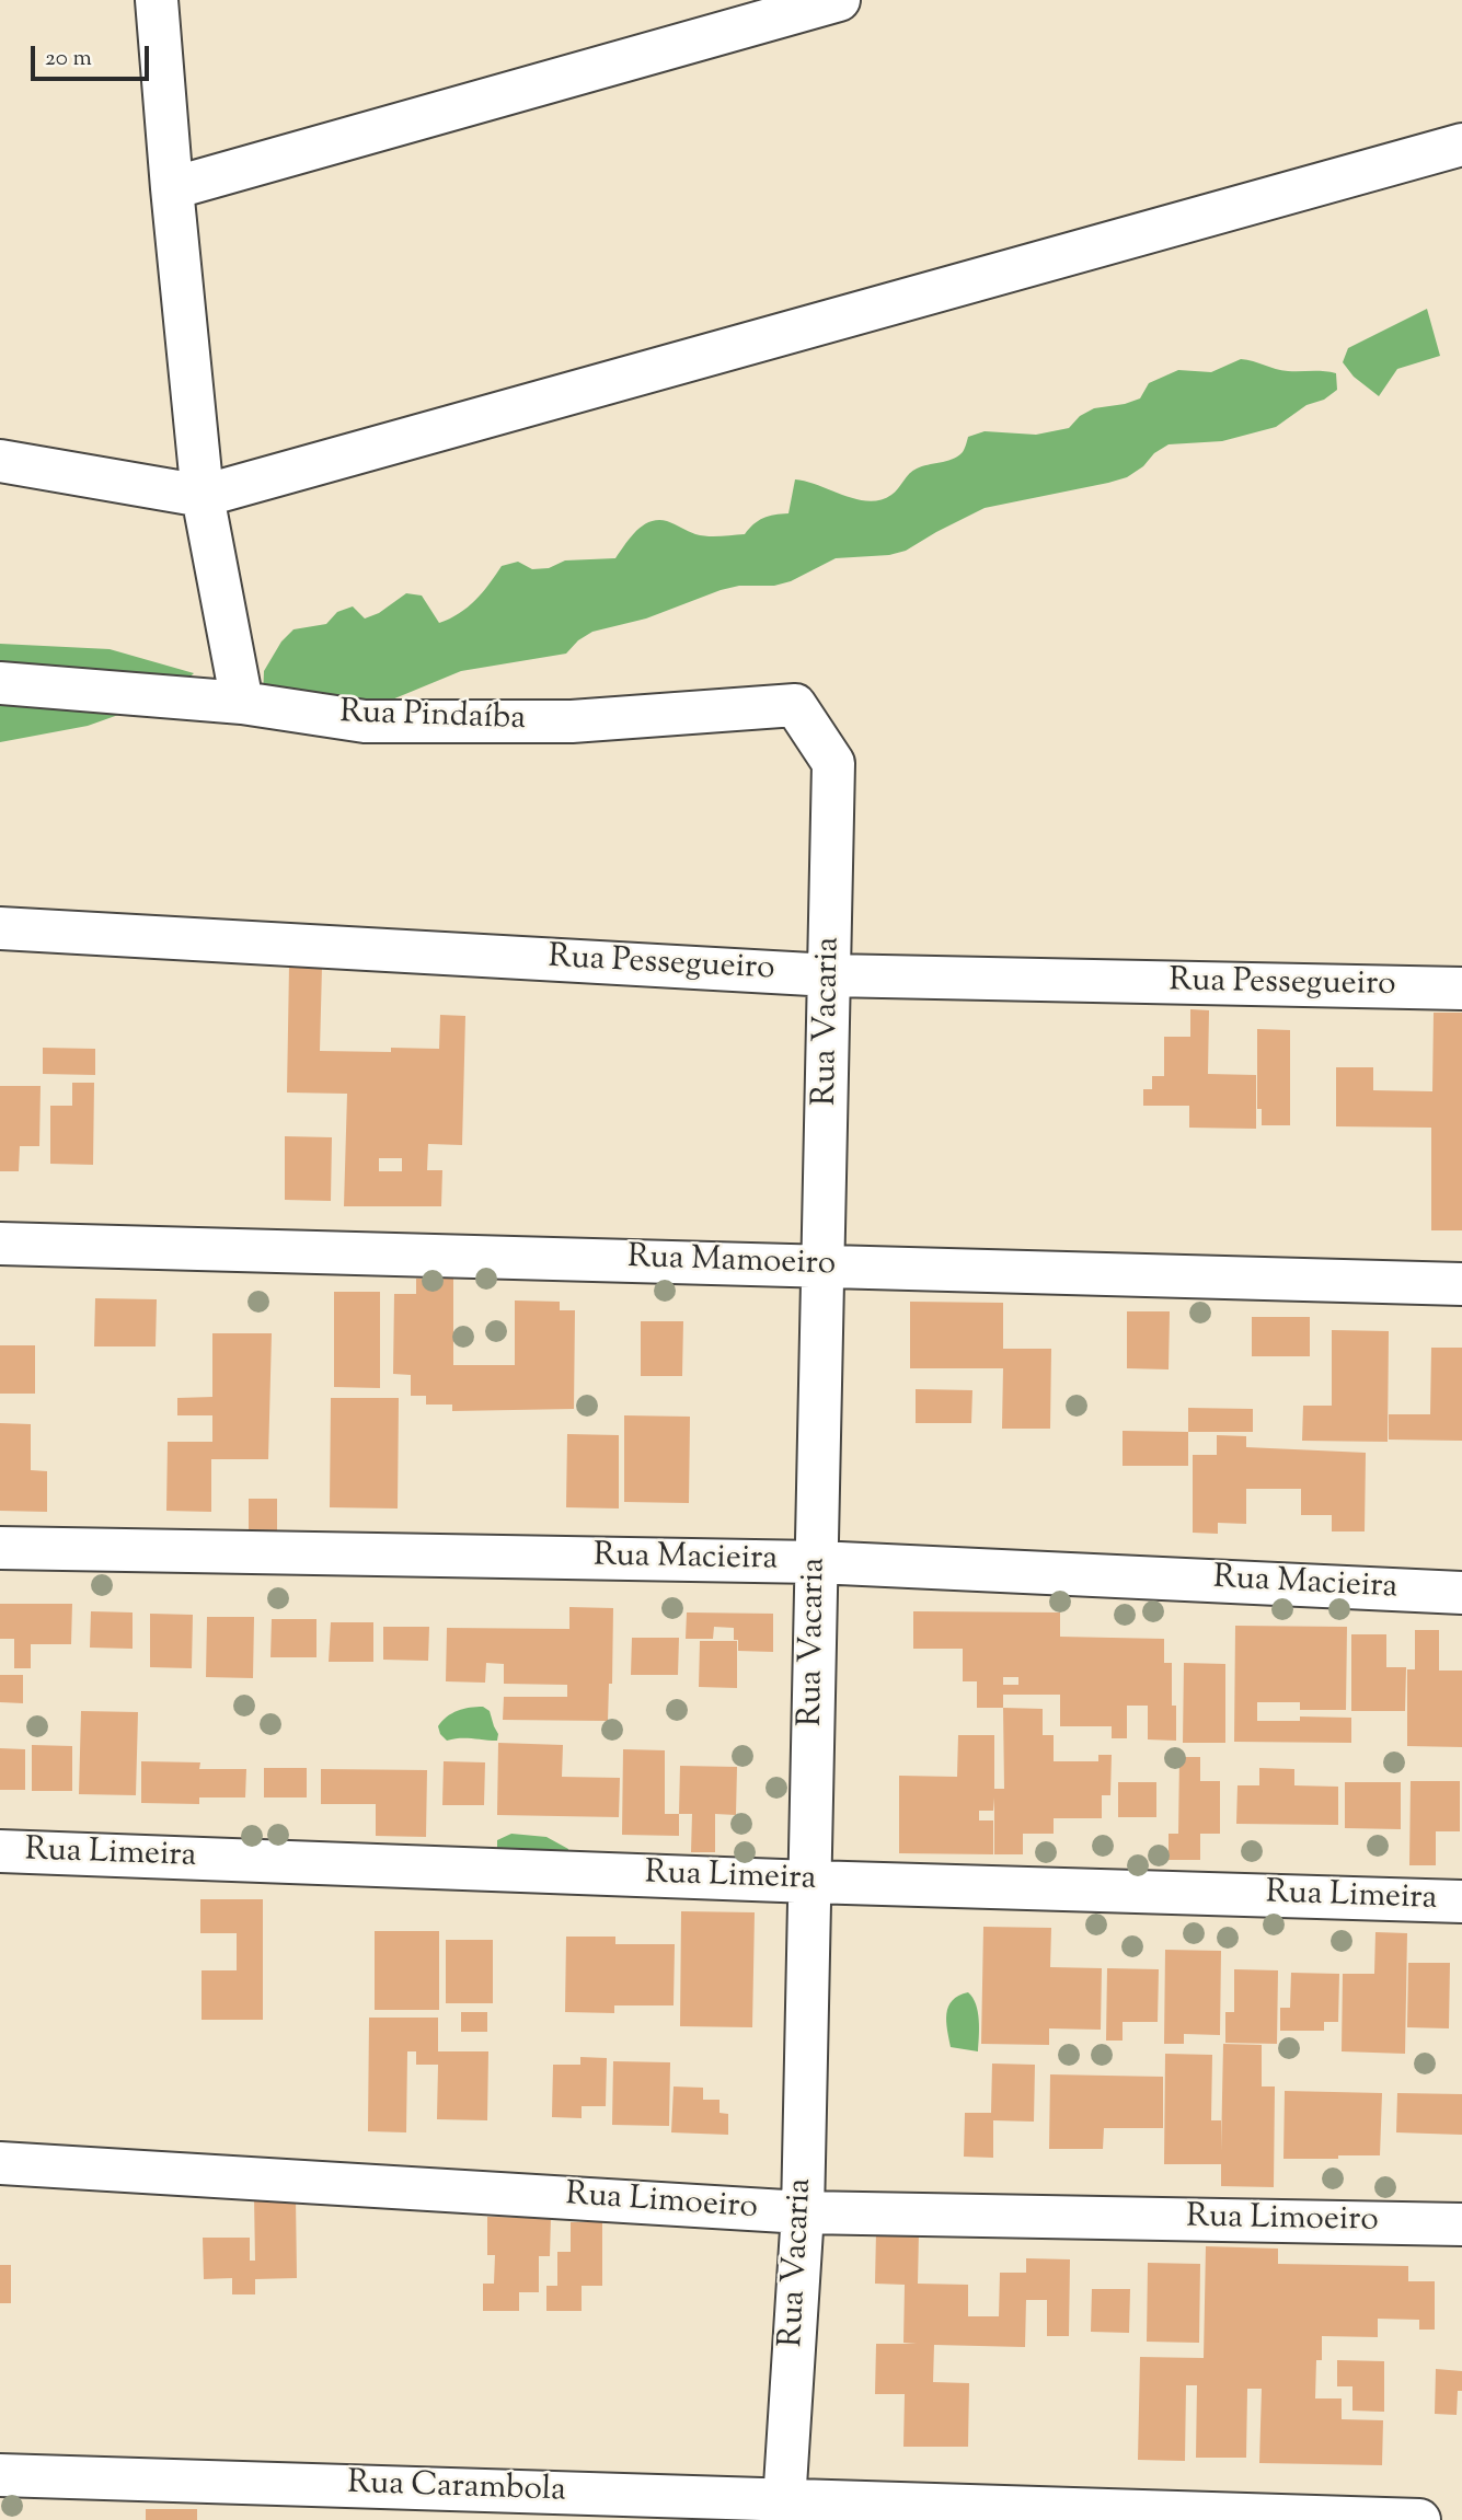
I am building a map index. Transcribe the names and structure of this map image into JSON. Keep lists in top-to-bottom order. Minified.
{"streets":{"street":["Rua Pindaíba","Rua Pessegueiro","Rua Vacaria","Rua Mamoeiro","Rua Macieira","Rua Limeira","Rua Limoeiro","Rua Carambola"]},"crossings":[["Rua Pindaíba","Rua Vacaria"],["Rua Pessegueiro","Rua Vacaria"],["Rua Vacaria","Rua Mamoeiro"],["Rua Vacaria","Rua Macieira"],["Rua Vacaria","Rua Limeira"],["Rua Vacaria","Rua Limoeiro"],["Rua Vacaria","Rua Carambola"]],"scale_bar":"20 m"}
